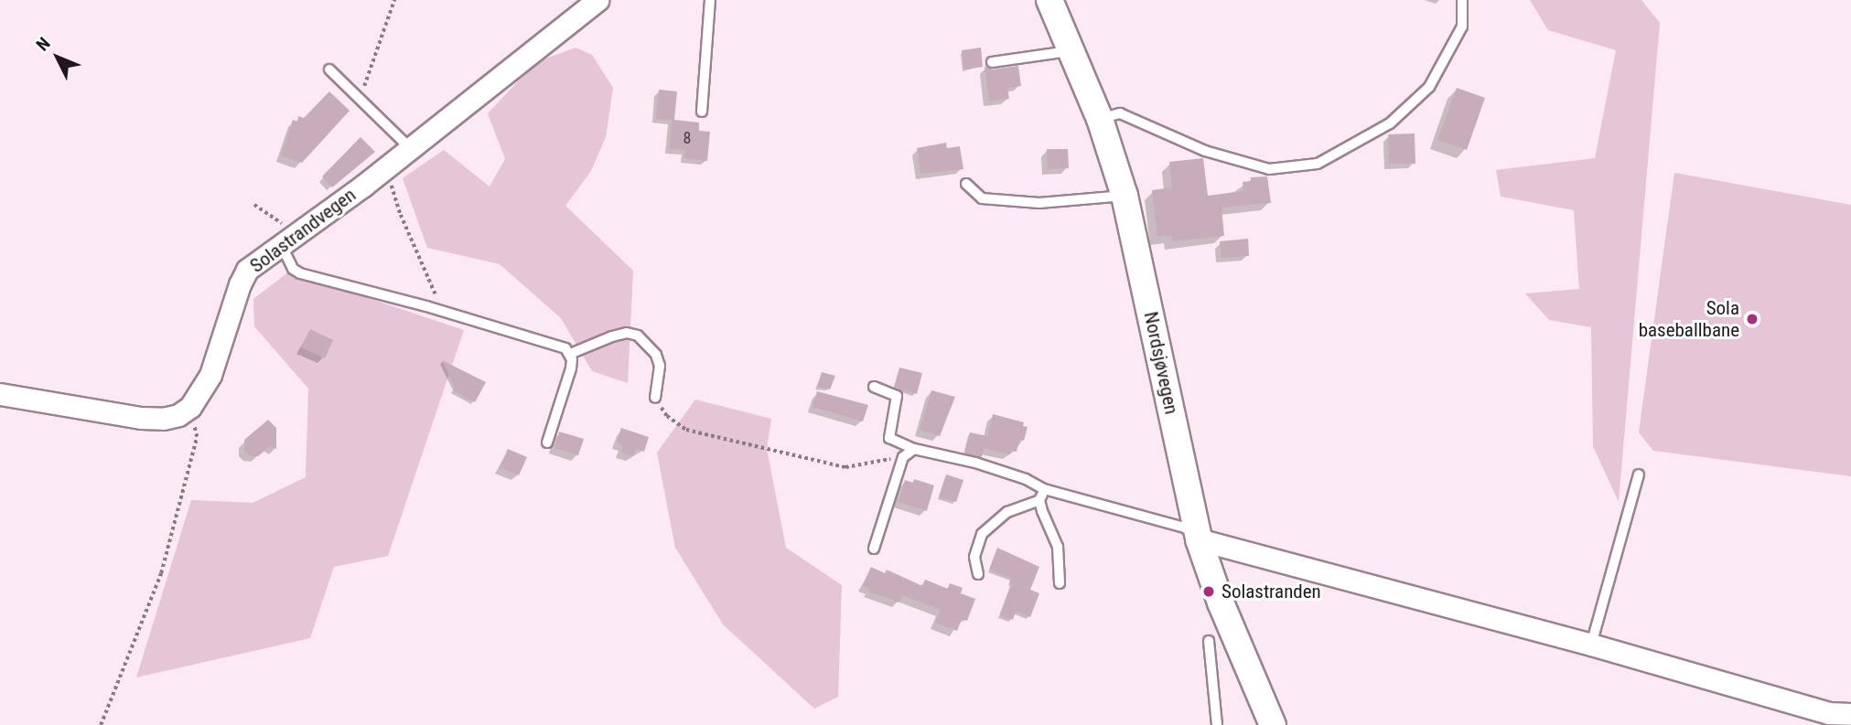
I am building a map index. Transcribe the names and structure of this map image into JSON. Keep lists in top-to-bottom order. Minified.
{"streets":{"street":["Solastrandvegen","Nordsjøvegen"]},"places":["Sola baseballbane","Solastranden"],"house_numbers":["8"],"north":"top left"}
